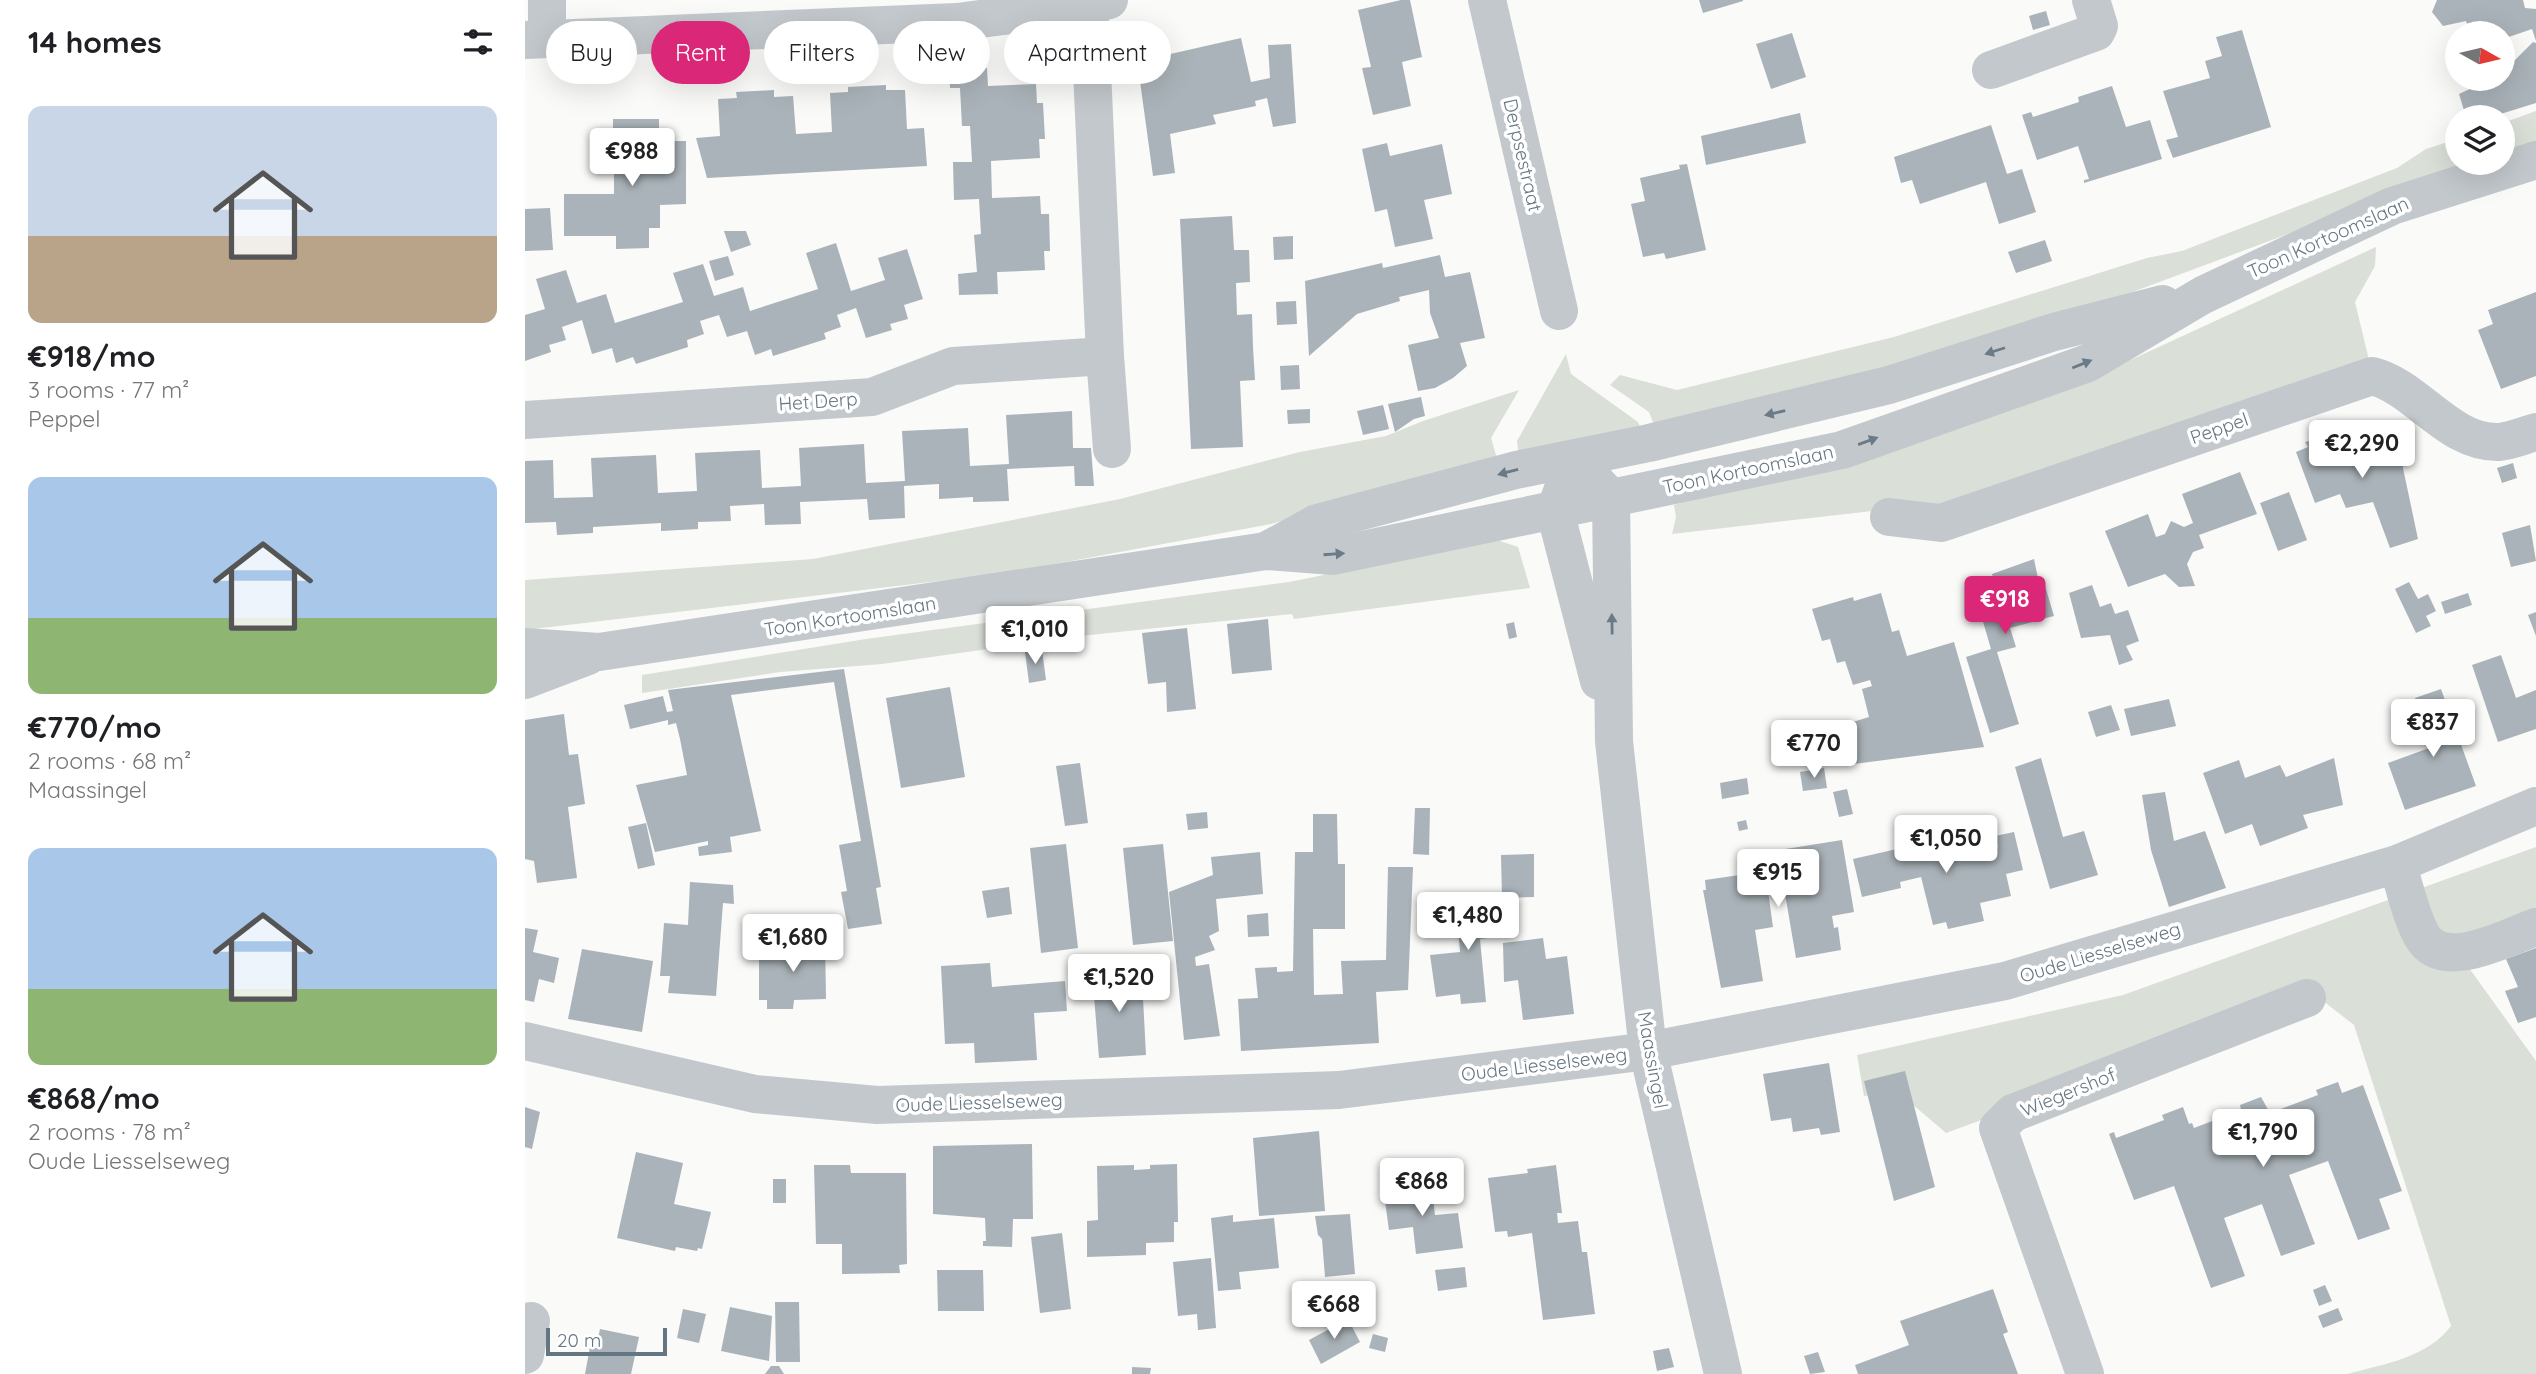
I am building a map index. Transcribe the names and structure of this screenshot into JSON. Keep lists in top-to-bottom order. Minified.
{"streets":{"street":["Derpsestraat","Toon Kortoomslaan","Het Derp","Peppel","Oude Liesselseweg","Maassingel","Wiegershof"]},"crossings":[["Toon Kortoomslaan","Maassingel"],["Oude Liesselseweg","Maassingel"]],"scale_bar":"20 m","north":"right","page":{"heading":"14 homes","chip":["Buy","Rent","Filters","New","Apartment"],"list":[{"name":"€918/mo","note":"3 rooms · 77 m² · Peppel"},{"name":"€770/mo","note":"2 rooms · 68 m² · Maassingel"},{"name":"€868/mo","note":"2 rooms · 78 m² · Oude Liesselseweg"}],"price":["€988","€2,290","€918","€1,010","€837","€770","€1,050","€915","€1,480","€1,680","€1,520","€1,790","€868","€668"],"scale":"20 m"}}
